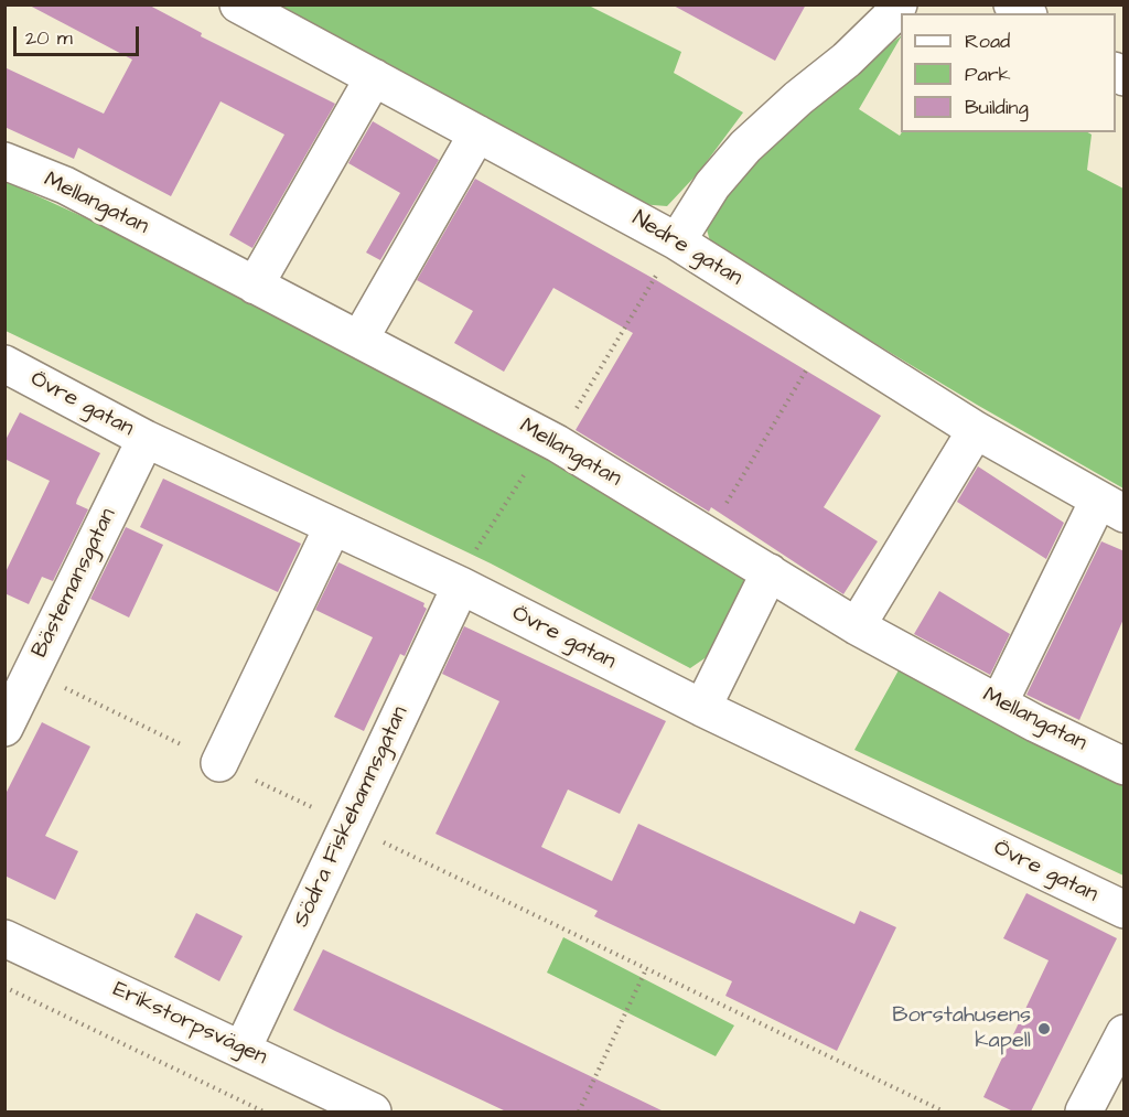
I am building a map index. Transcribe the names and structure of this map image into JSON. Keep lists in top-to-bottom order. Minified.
{"streets":{"street":["Mellangatan","Nedre gatan","Övre gatan","Bästemansgatan","Södra Fiskehamnsgatan","Erikstorpsvägen"]},"crossings":[["Övre gatan","Bästemansgatan"],["Övre gatan","Södra Fiskehamnsgatan"],["Södra Fiskehamnsgatan","Erikstorpsvägen"]],"places":["Borstahusens kapell"],"legend":["Road","Park","Building"],"scale_bar":"20 m"}
